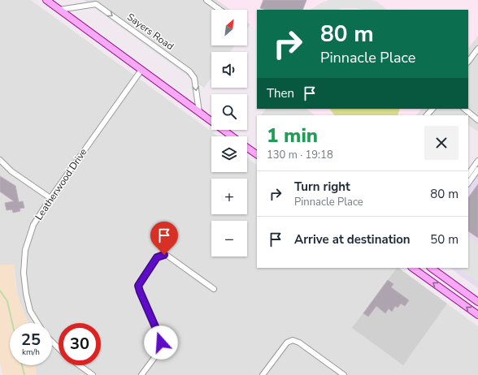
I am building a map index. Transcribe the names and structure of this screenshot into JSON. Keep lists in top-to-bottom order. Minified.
{"streets":{"street":["Sayers Road","Leatherwood Drive"]},"one_way":["Sayers Road"],"north":"top right","page":{"map_buttons":["+","−"],"turn":["80 m","Pinnacle Place"],"then":"Then","heading":["1 min","130 m · 19:18"],"list":[{"name":"Turn right","note":"Pinnacle Place","value":"80 m"},{"name":"Arrive at destination","value":"50 m"}],"speed":"25 km/h","limit":"30"}}
